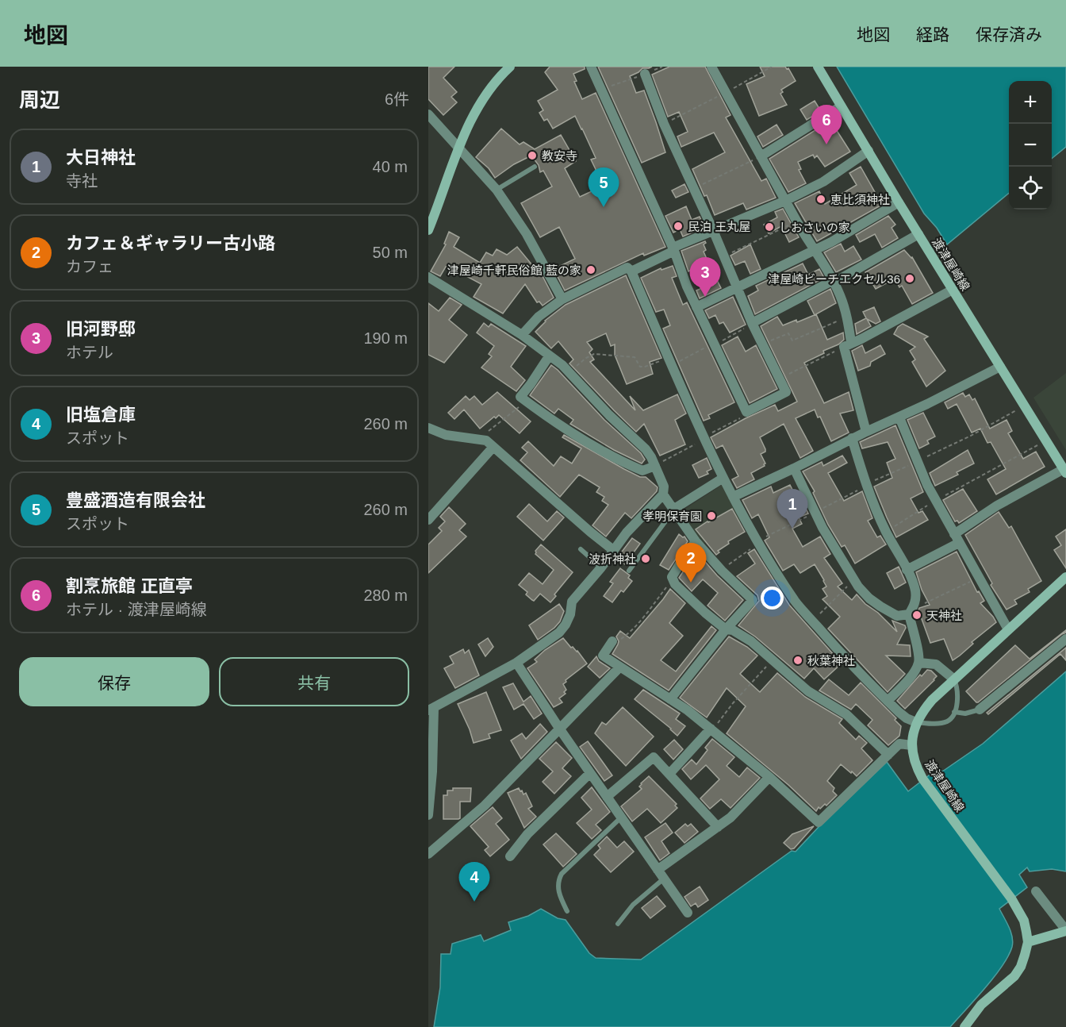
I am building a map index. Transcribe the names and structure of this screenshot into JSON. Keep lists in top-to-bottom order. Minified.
{"streets":{"main road":["渡津屋崎線"]},"places":["教安寺","恵比須神社","民泊 王丸屋","しおさいの家","津屋崎千軒民俗館 藍の家","津屋崎ビーチエクセル36","孝明保育園","波折神社","天神社","秋葉神社"],"page":{"header":"地図","nav":["地図","経路","保存済み"],"heading":["周辺","6件"],"map_buttons":["+","−"],"pins":["6","5","3","1","2","4"],"list":[{"mark":"1","name":"大日神社","note":"寺社","value":"40 m"},{"mark":"2","name":"カフェ＆ギャラリー古小路","note":"カフェ","value":"50 m"},{"mark":"3","name":"旧河野邸","note":"ホテル","value":"190 m"},{"mark":"4","name":"旧塩倉庫","note":"スポット","value":"260 m"},{"mark":"5","name":"豊盛酒造有限会社","note":"スポット","value":"260 m"},{"mark":"6","name":"割烹旅館 正直亭","note":"ホテル · 渡津屋崎線","value":"280 m"}],"buttons":["保存","共有"]}}
